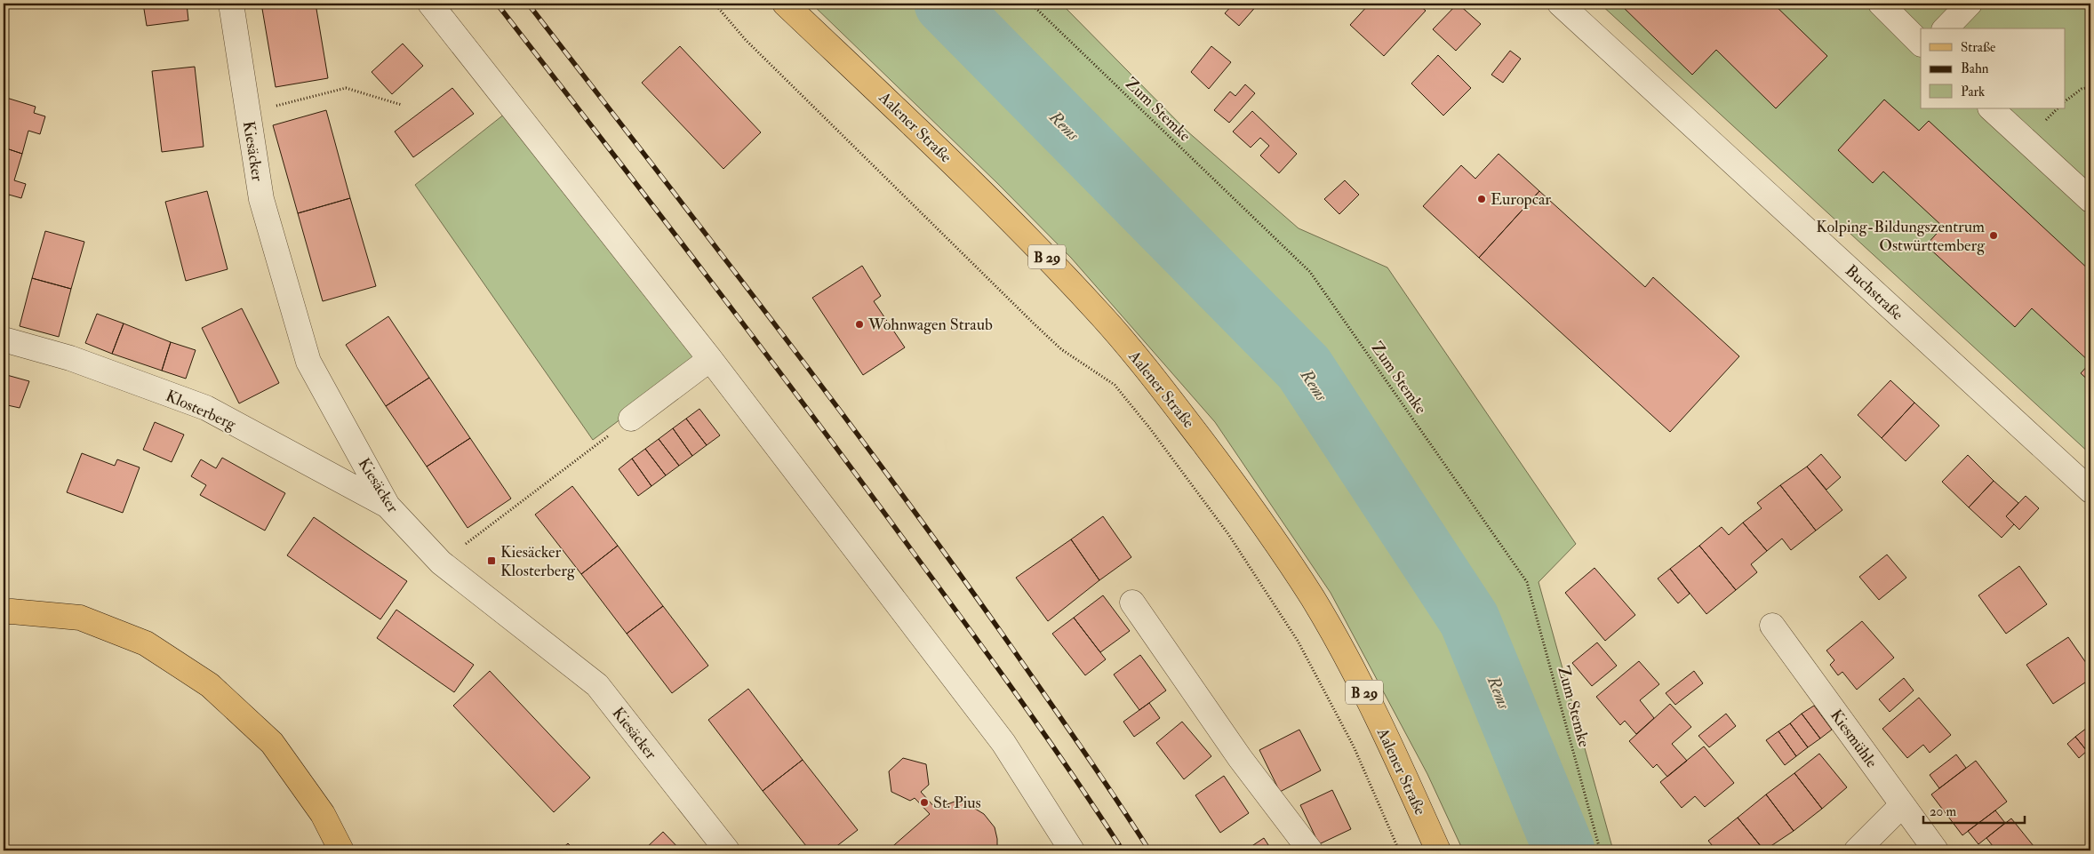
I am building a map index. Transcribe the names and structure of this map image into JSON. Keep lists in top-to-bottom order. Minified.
{"streets":{"main road":["Aalener Straße","B 29"],"street":["Kiesäcker","Buchstraße","Klosterberg","Kiesmühle"],"path":["Zum Stemke"]},"crossings":[["Kiesäcker","Klosterberg"]],"water":["Rems"],"places":{"other":["Europcar","Kolping-Bildungszentrum Ostwürttemberg","Wohnwagen Straub","St. Pius"],"transit":["Kiesäcker Klosterberg"]},"legend":["Straße","Bahn","Park"],"scale_bar":"20 m"}
